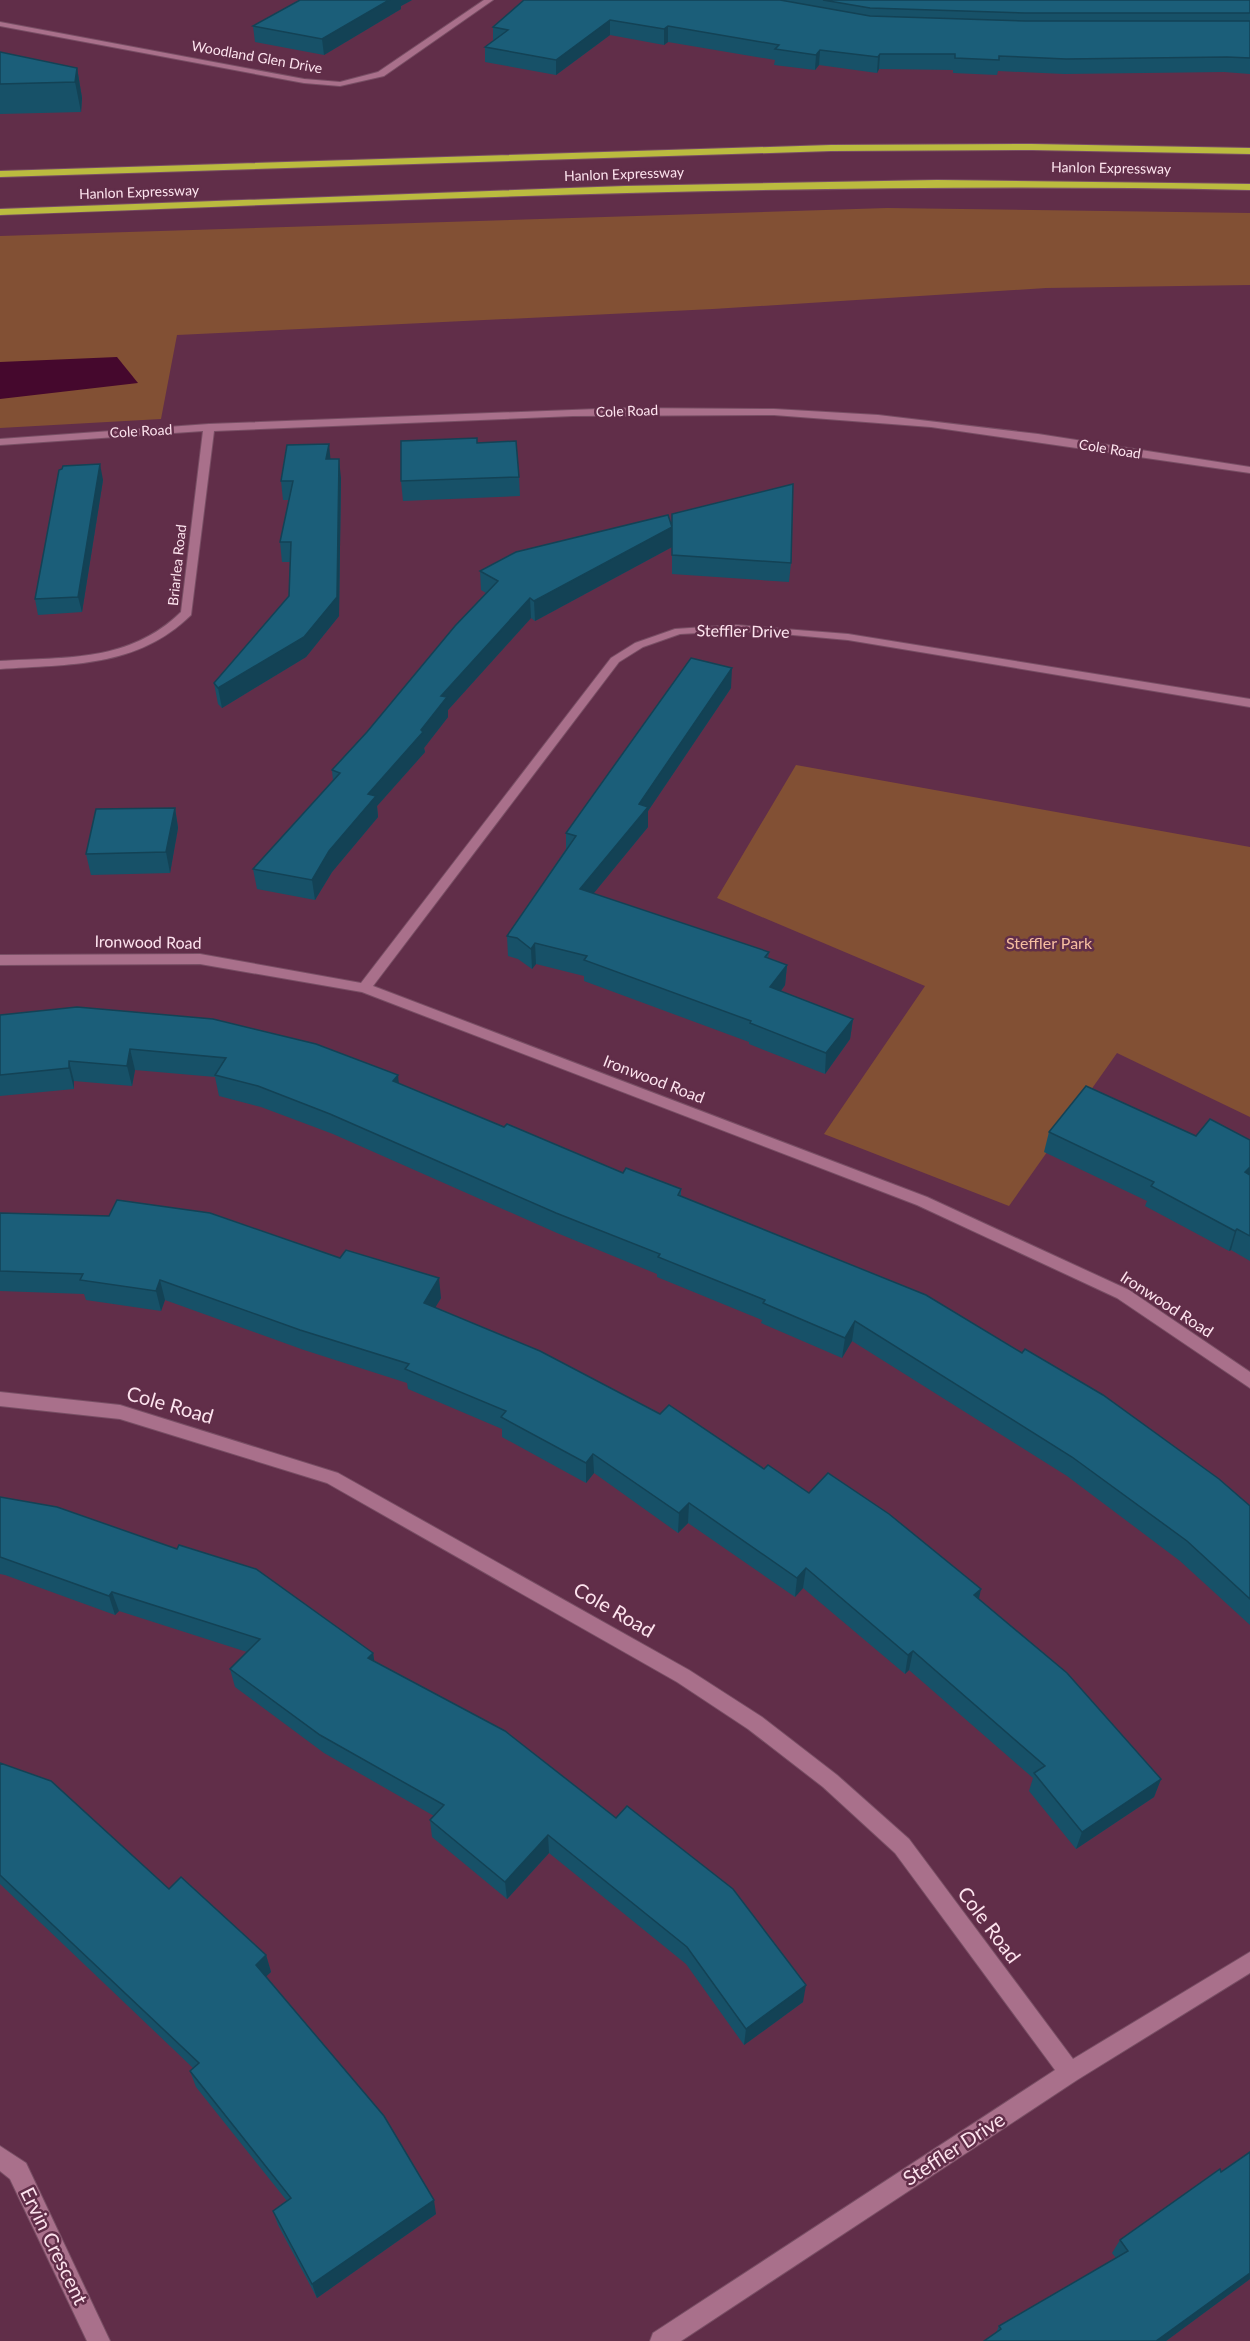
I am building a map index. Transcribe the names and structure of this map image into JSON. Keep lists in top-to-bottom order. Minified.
{"streets":{"highway":["Hanlon Expressway"],"street":["Woodland Glen Drive","Cole Road","Briarlea Road","Steffler Drive","Ironwood Road","Ervin Crescent"]},"crossings":[["Cole Road","Briarlea Road"],["Cole Road","Steffler Drive"],["Steffler Drive","Ironwood Road"]],"parks":["Steffler Park"]}
